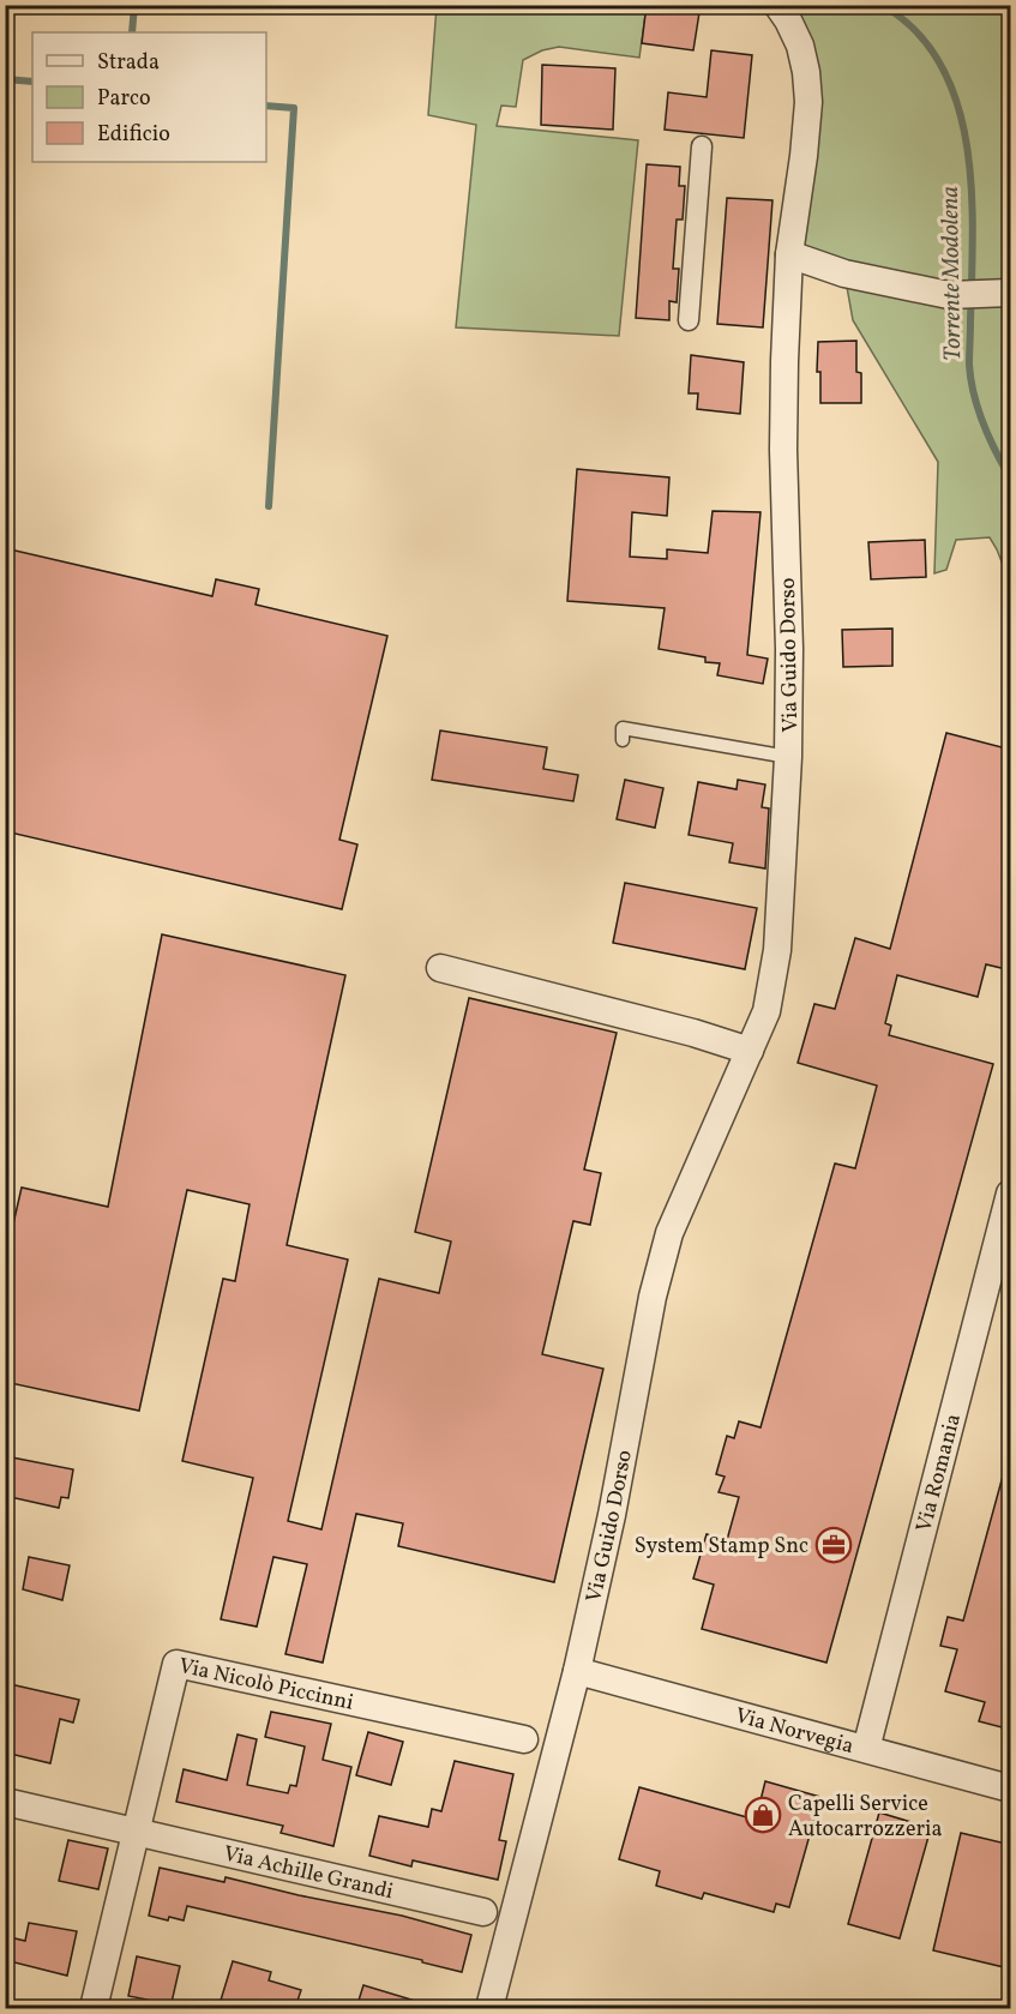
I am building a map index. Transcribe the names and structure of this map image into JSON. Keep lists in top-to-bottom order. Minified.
{"streets":{"street":["Via Guido Dorso","Via Romania","Via Nicolò Piccinni","Via Norvegia","Via Achille Grandi"]},"crossings":[["Via Guido Dorso","Via Norvegia"],["Via Romania","Via Norvegia"],["Via Nicolò Piccinni","Via Achille Grandi"]],"water":["Torrente Modolena"],"places":{"office":["System Stamp Snc"],"shop":["Capelli Service Autocarrozzeria"]},"legend":["Strada","Parco","Edificio"]}
